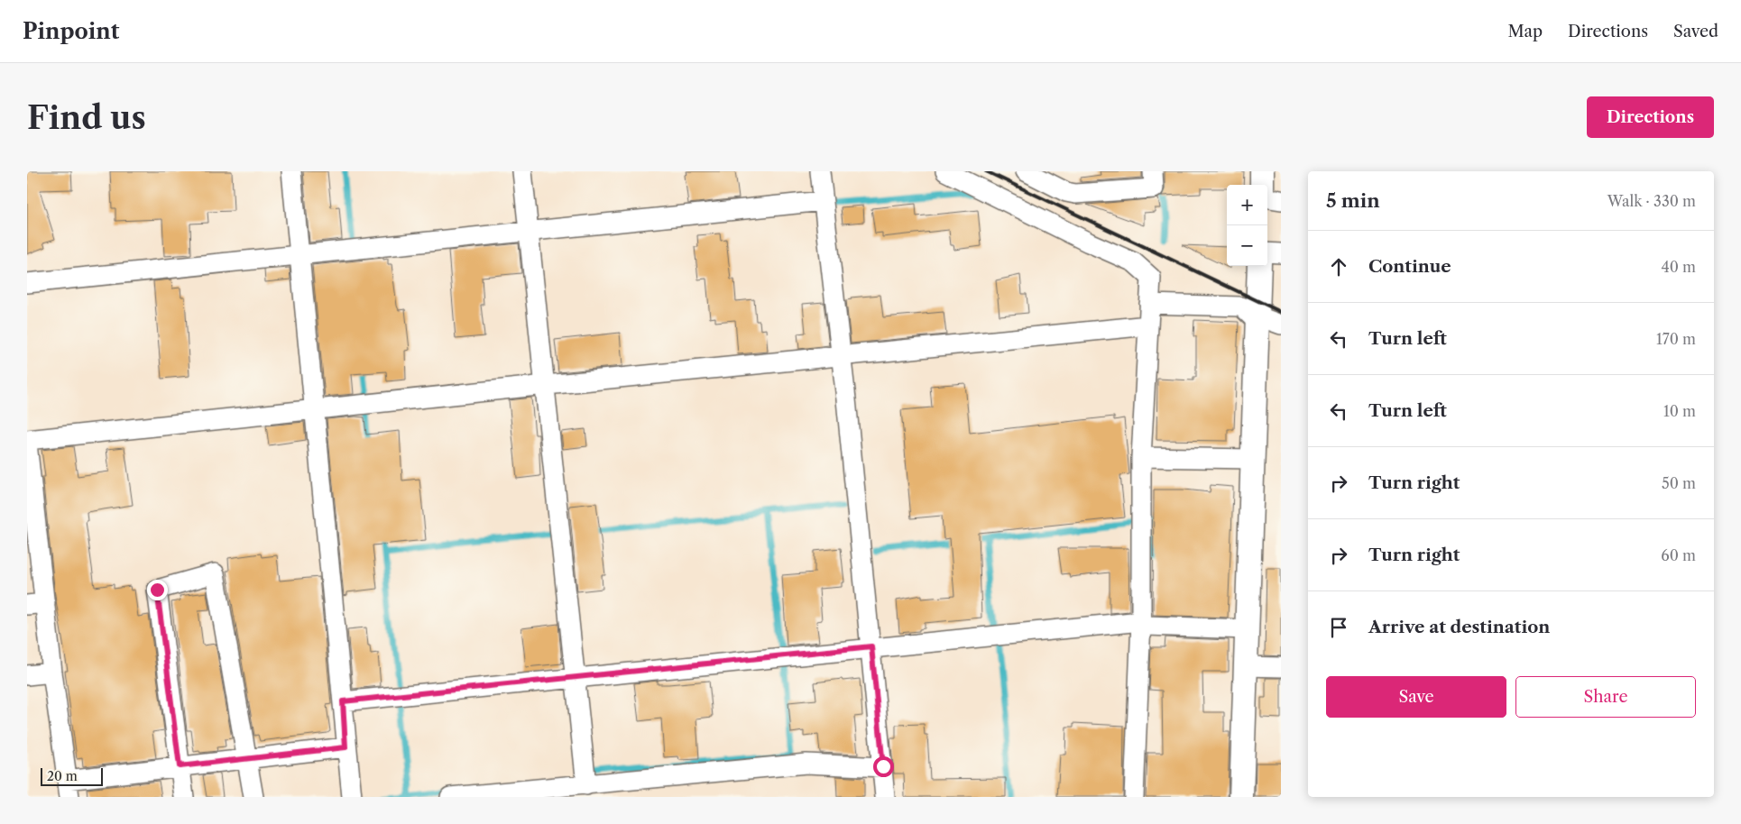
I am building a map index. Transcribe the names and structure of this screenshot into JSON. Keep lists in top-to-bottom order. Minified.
{"scale_bar":"20 m","page":{"header":"Pinpoint","nav":["Map","Directions","Saved"],"buttons":["Directions",["Save","Share"]],"title":"Find us","heading":["5 min","Walk · 330 m"],"map_buttons":["+","−"],"list":[["Continue","40 m"],["Turn left","170 m"],["Turn left","10 m"],["Turn right","50 m"],["Turn right","60 m"],"Arrive at destination"],"scale":"20 m"}}
